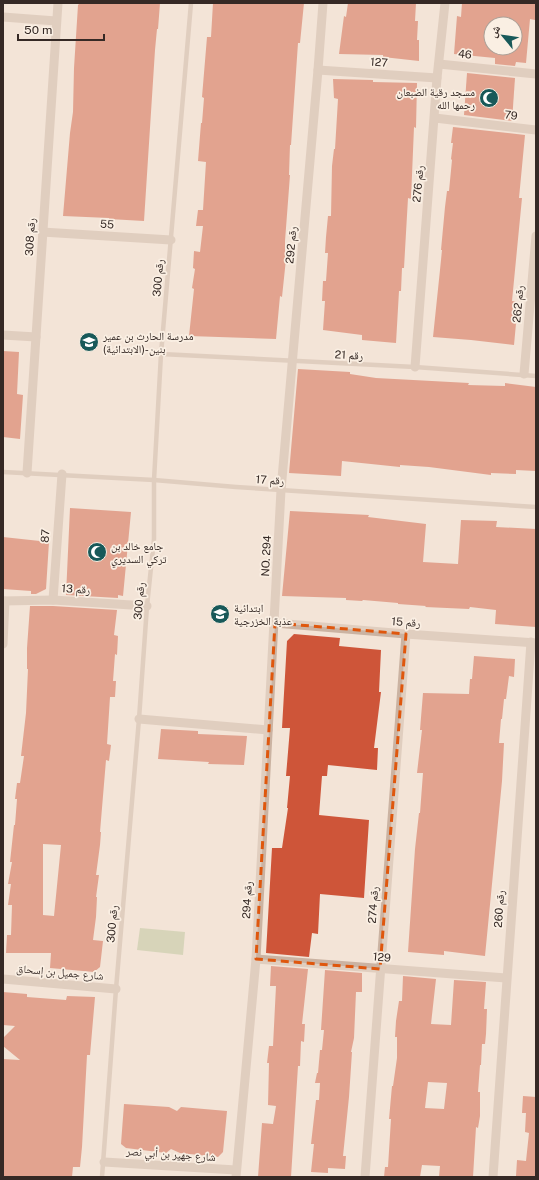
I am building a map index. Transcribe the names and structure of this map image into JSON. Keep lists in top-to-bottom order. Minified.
{"streets":{"street":["46","127","79","رقم 276","55","رقم 308","رقم 292","رقم 262","87","NO. 294","رقم 13","رقم 15","رقم 294","رقم 274","رقم 260","129","شارع جميل بن إسحاق","شارع جهير بن أبي نصر"],"lane":["رقم 300","رقم 21","رقم 17"]},"crossings":[["46","رقم 276"],["127","رقم 276"],["127","رقم 292"],["79","رقم 276"],["رقم 276","رقم 21"],["55","رقم 308"],["55","رقم 300"],["رقم 308","رقم 17"],["رقم 292","رقم 21"],["رقم 292","رقم 17"],["رقم 292","NO. 294"],["رقم 300","رقم 21"],["رقم 300","رقم 17"],["رقم 300","رقم 13"],["رقم 300","شارع جميل بن إسحاق"],["رقم 300","شارع جهير بن أبي نصر"],["رقم 262","رقم 21"],["رقم 17","87"],["رقم 17","NO. 294"],["87","رقم 13"],["NO. 294","رقم 15"],["NO. 294","رقم 294"],["رقم 15","رقم 294"],["رقم 15","رقم 274"],["رقم 15","رقم 260"],["رقم 294","129"],["رقم 294","شارع جهير بن أبي نصر"],["رقم 274","129"],["رقم 260","129"]],"places":{"mosque":["مسجد رقية الضبعان رحمها الله","جامع خالد بن تركي السديري"],"school or university":["مدرسة الحارث بن عمير (الابتدائية)-بنين","ابتدائية عذبة الخزرجية"]},"scale_bar":"50 m","north":"top left"}
